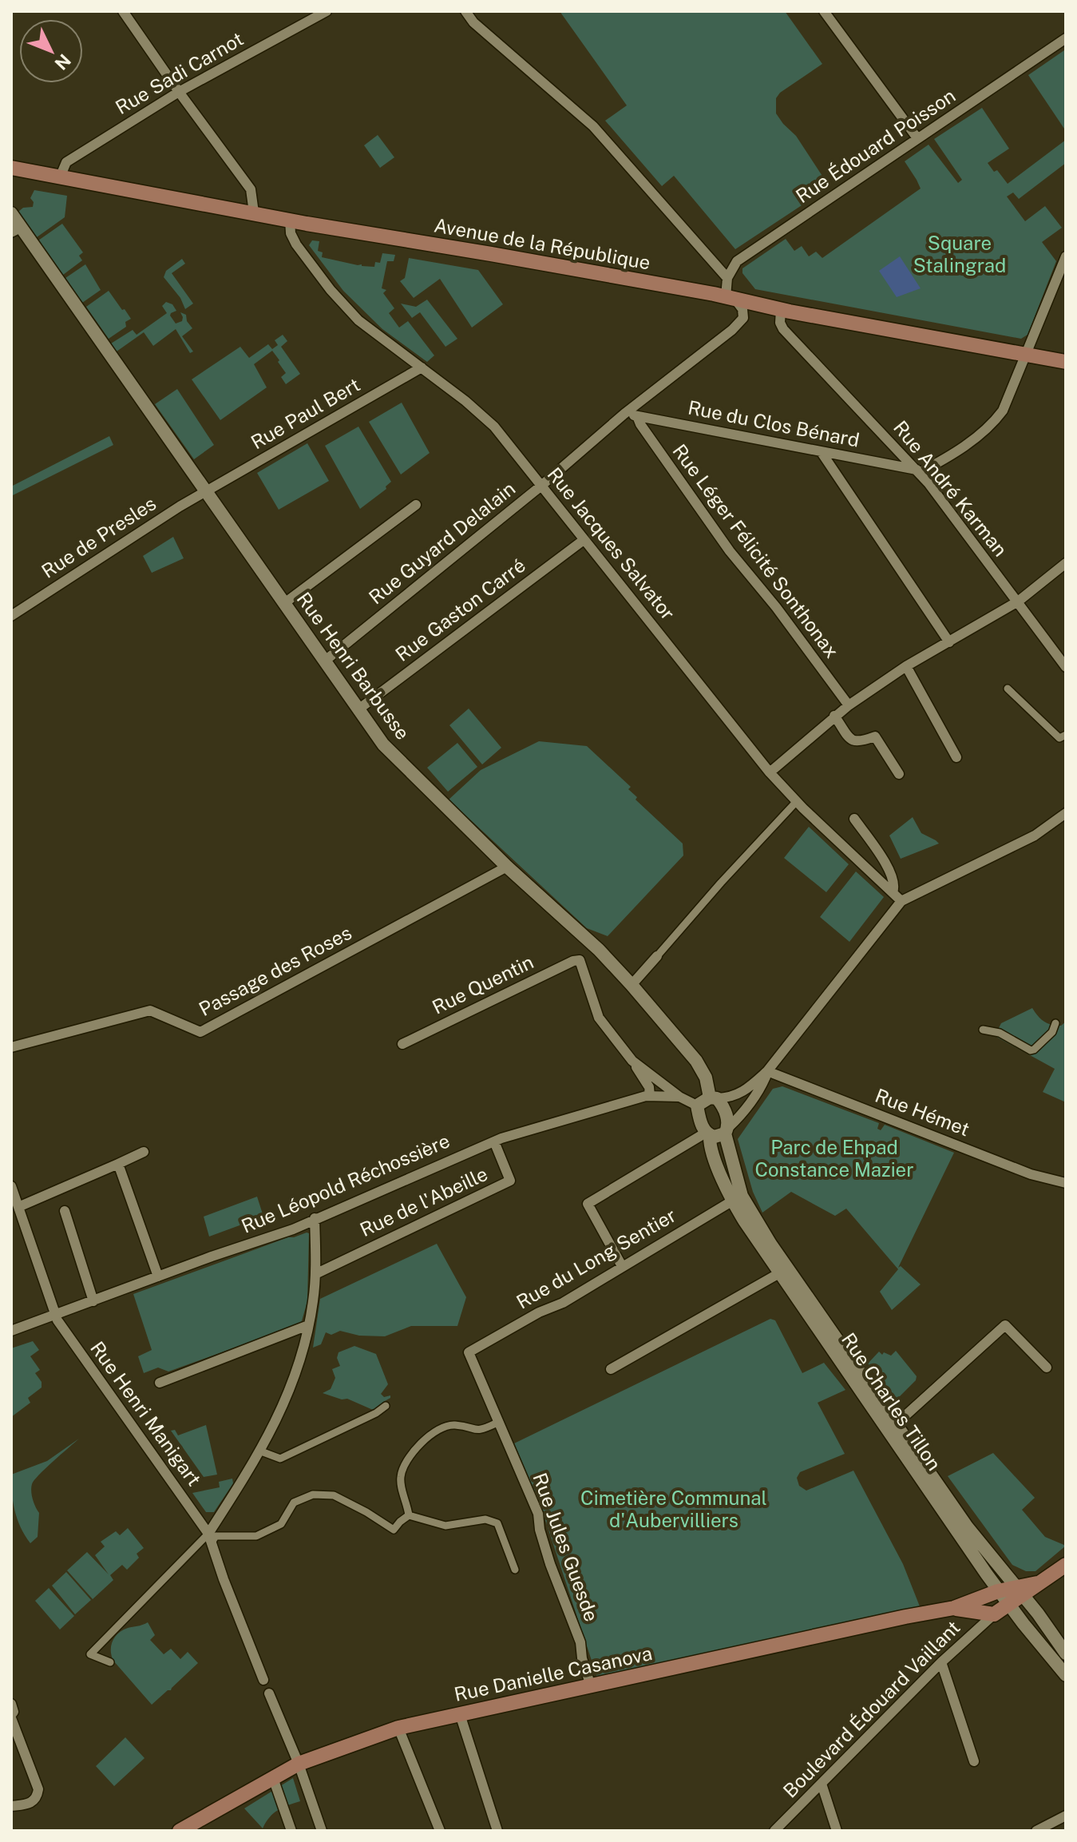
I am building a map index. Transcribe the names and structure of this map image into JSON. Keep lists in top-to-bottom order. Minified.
{"streets":{"main road":["Avenue de la République","Rue Danielle Casanova"],"street":["Rue Sadi Carnot","Rue Édouard Poisson","Rue Paul Bert","Rue du Clos Bénard","Rue André Karman","Rue de Presles","Rue Guyard Delalain","Rue Jacques Salvator","Rue Léger Félicité Sonthonax","Rue Gaston Carré","Rue Henri Barbusse","Passage des Roses","Rue Quentin","Rue Hémet","Rue Léopold Réchossière","Rue de l'Abeille","Rue du Long Sentier","Rue Charles Tillon","Rue Henri Manigart","Rue Jules Guesde","Boulevard Édouard Vaillant"]},"crossings":[["Rue Sadi Carnot","Avenue de la République"],["Avenue de la République","Rue André Karman"],["Avenue de la République","Rue Guyard Delalain"],["Avenue de la République","Rue Jacques Salvator"],["Rue Paul Bert","Rue de Presles"],["Rue Paul Bert","Rue Jacques Salvator"],["Rue Paul Bert","Rue Henri Barbusse"],["Rue du Clos Bénard","Rue André Karman"],["Rue du Clos Bénard","Rue Guyard Delalain"],["Rue du Clos Bénard","Rue Léger Félicité Sonthonax"],["Rue de Presles","Rue Henri Barbusse"],["Rue Guyard Delalain","Rue Jacques Salvator"],["Rue Guyard Delalain","Rue Henri Barbusse"],["Rue Jacques Salvator","Rue Gaston Carré"],["Rue Gaston Carré","Rue Henri Barbusse"],["Rue Henri Barbusse","Passage des Roses"],["Rue Henri Barbusse","Rue Charles Tillon"],["Rue Léopold Réchossière","Rue de l'Abeille"],["Rue Léopold Réchossière","Rue Charles Tillon"],["Rue Léopold Réchossière","Rue Henri Manigart"],["Rue du Long Sentier","Rue Charles Tillon"],["Rue du Long Sentier","Rue Jules Guesde"],["Rue Charles Tillon","Rue Danielle Casanova"],["Rue Jules Guesde","Rue Danielle Casanova"],["Rue Danielle Casanova","Boulevard Édouard Vaillant"]],"parks":["Square Stalingrad","Parc de Ehpad Constance Mazier","Cimetière Communal d'Aubervilliers"],"north":"bottom right"}
